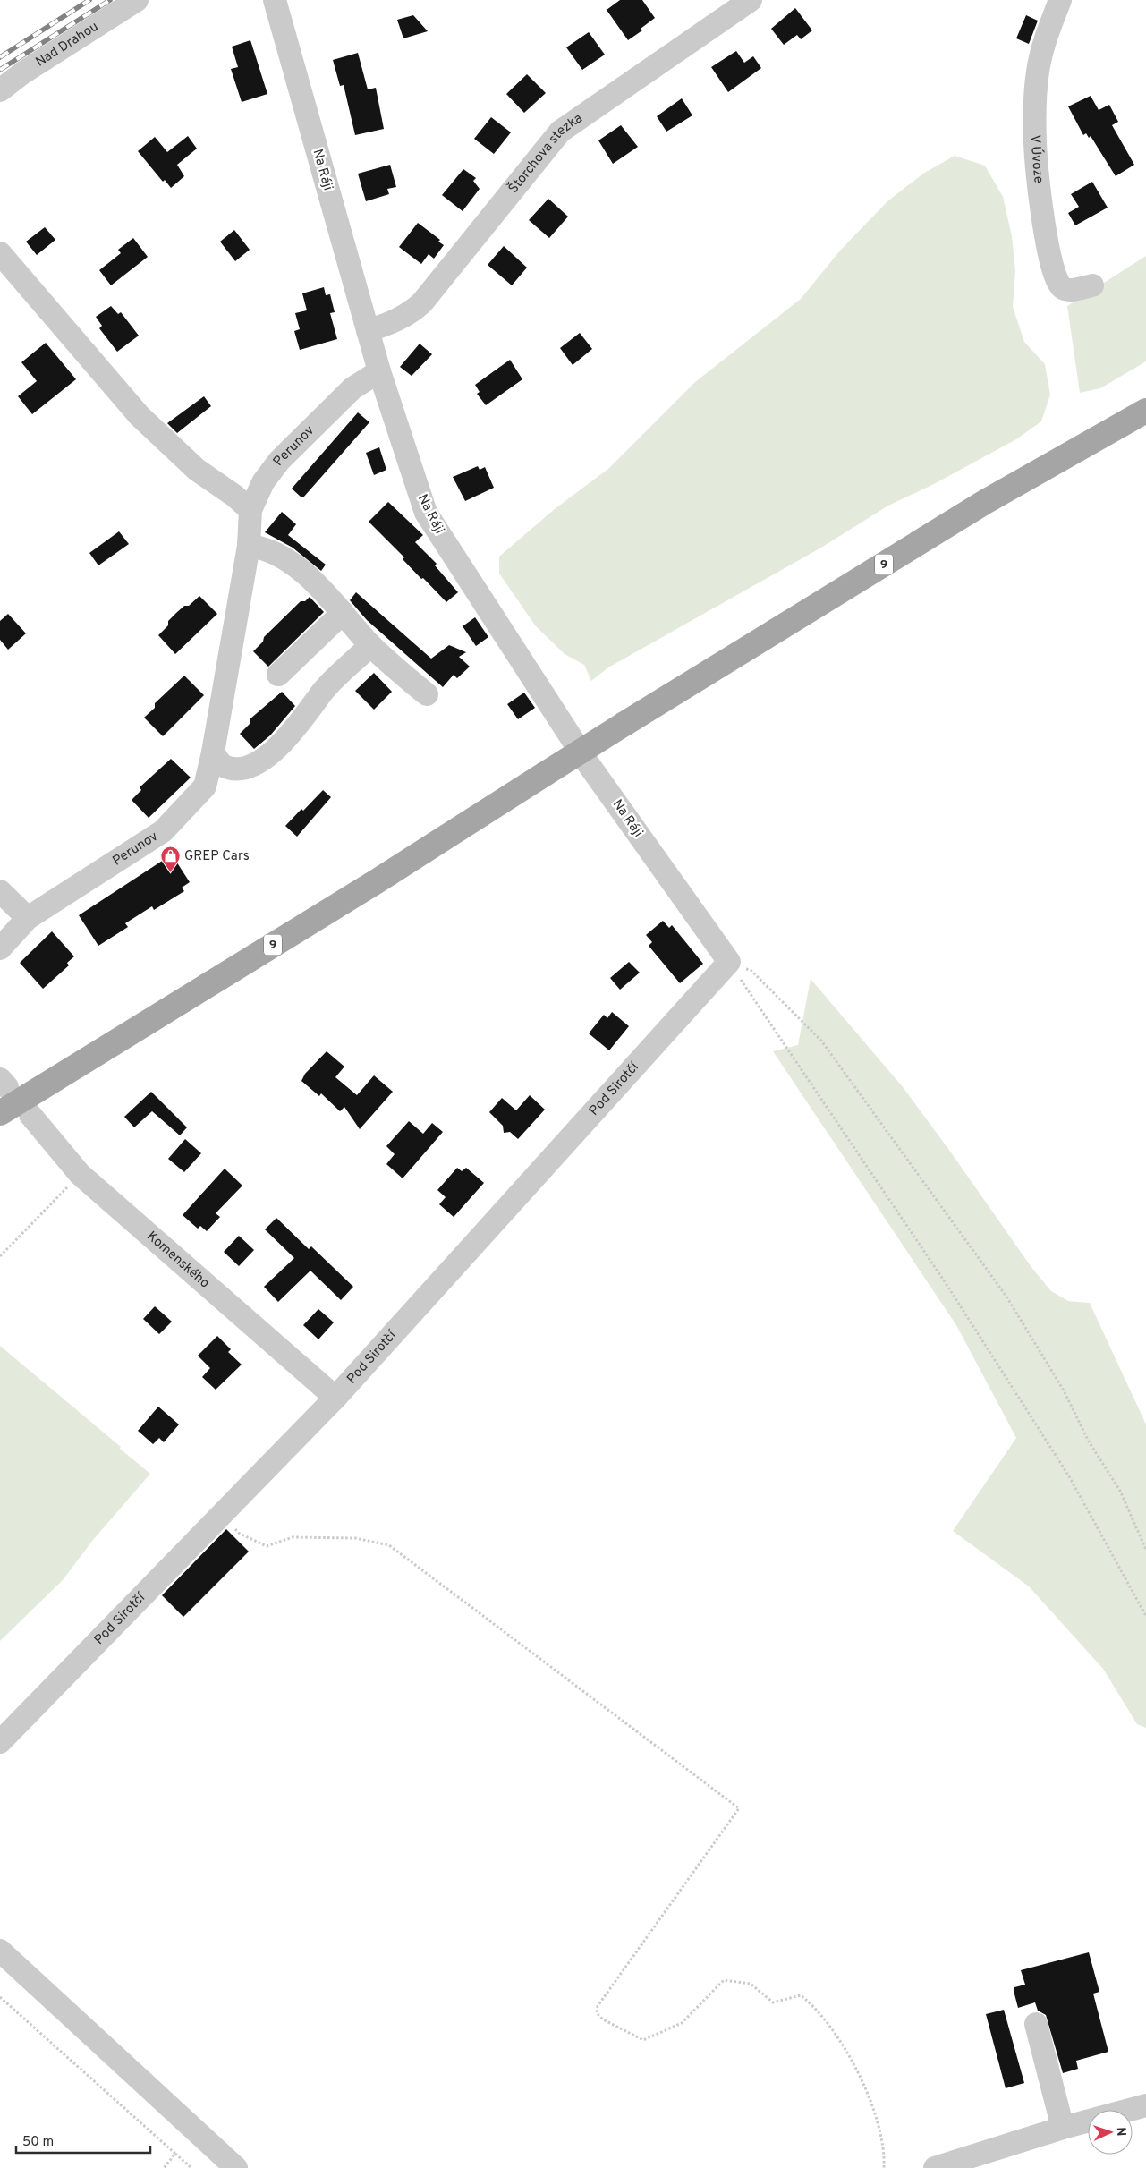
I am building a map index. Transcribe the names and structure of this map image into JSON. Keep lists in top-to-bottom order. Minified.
{"streets":{"main road":["9"],"street":["Nad Drahou","Štorchova stezka","V Úvoze","Na Ráji","Perunov","Pod Sirotčí","Komenského"]},"crossings":[["Štorchova stezka","Na Ráji"],["Na Ráji","Perunov"],["Na Ráji","Pod Sirotčí"],["Pod Sirotčí","Komenského"]],"places":{"shop":["GREP Cars"]},"scale_bar":"50 m","north":"right"}
